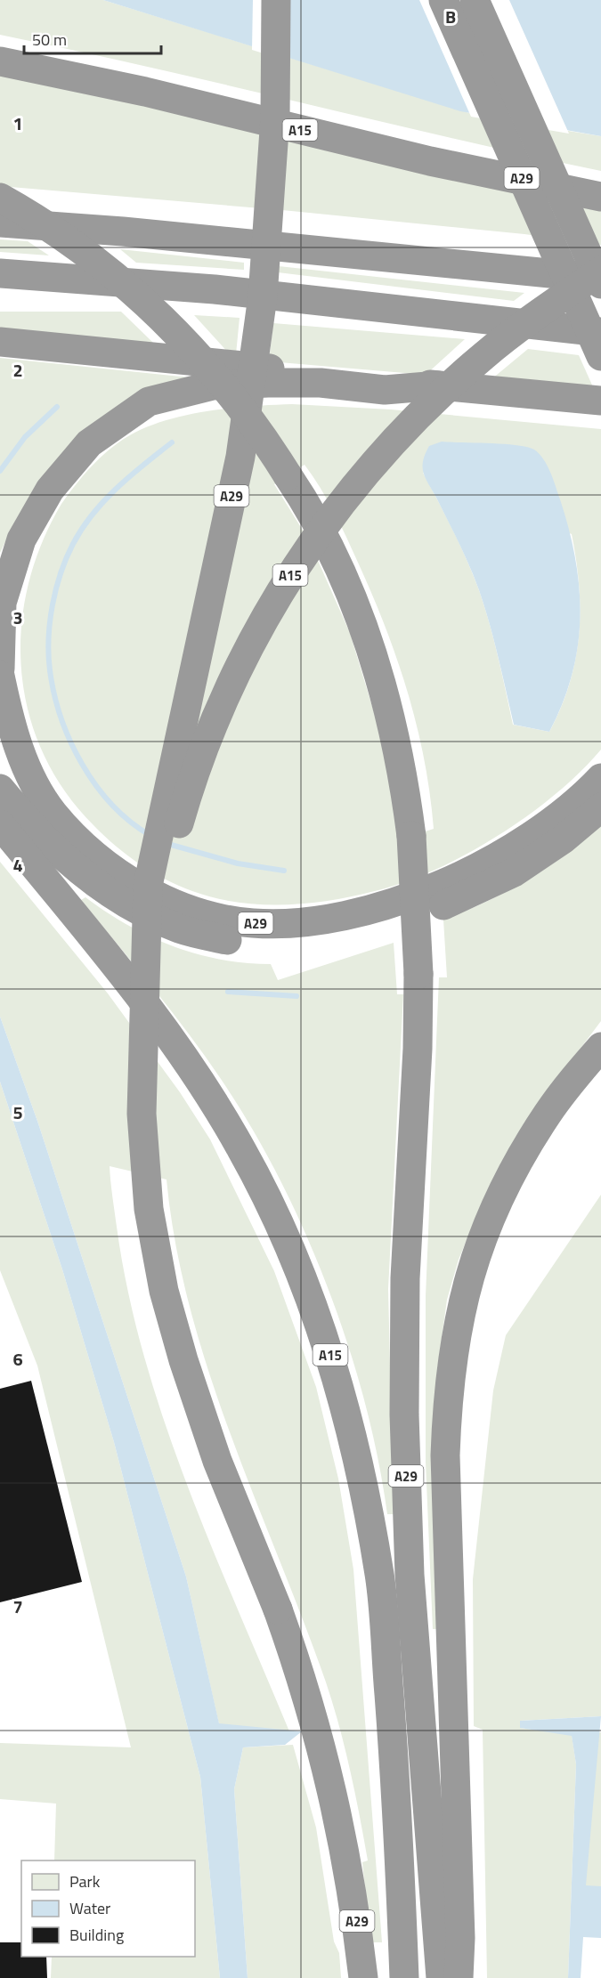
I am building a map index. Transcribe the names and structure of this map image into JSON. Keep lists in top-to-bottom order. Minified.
{"streets":{"highway":["A15","A29"]},"crossings":[["A15","A29"]],"legend":["Park","Water","Building"],"scale_bar":"50 m","grid":{"columns":["B"],"rows":["1","2","3","4","5","6","7"]}}
